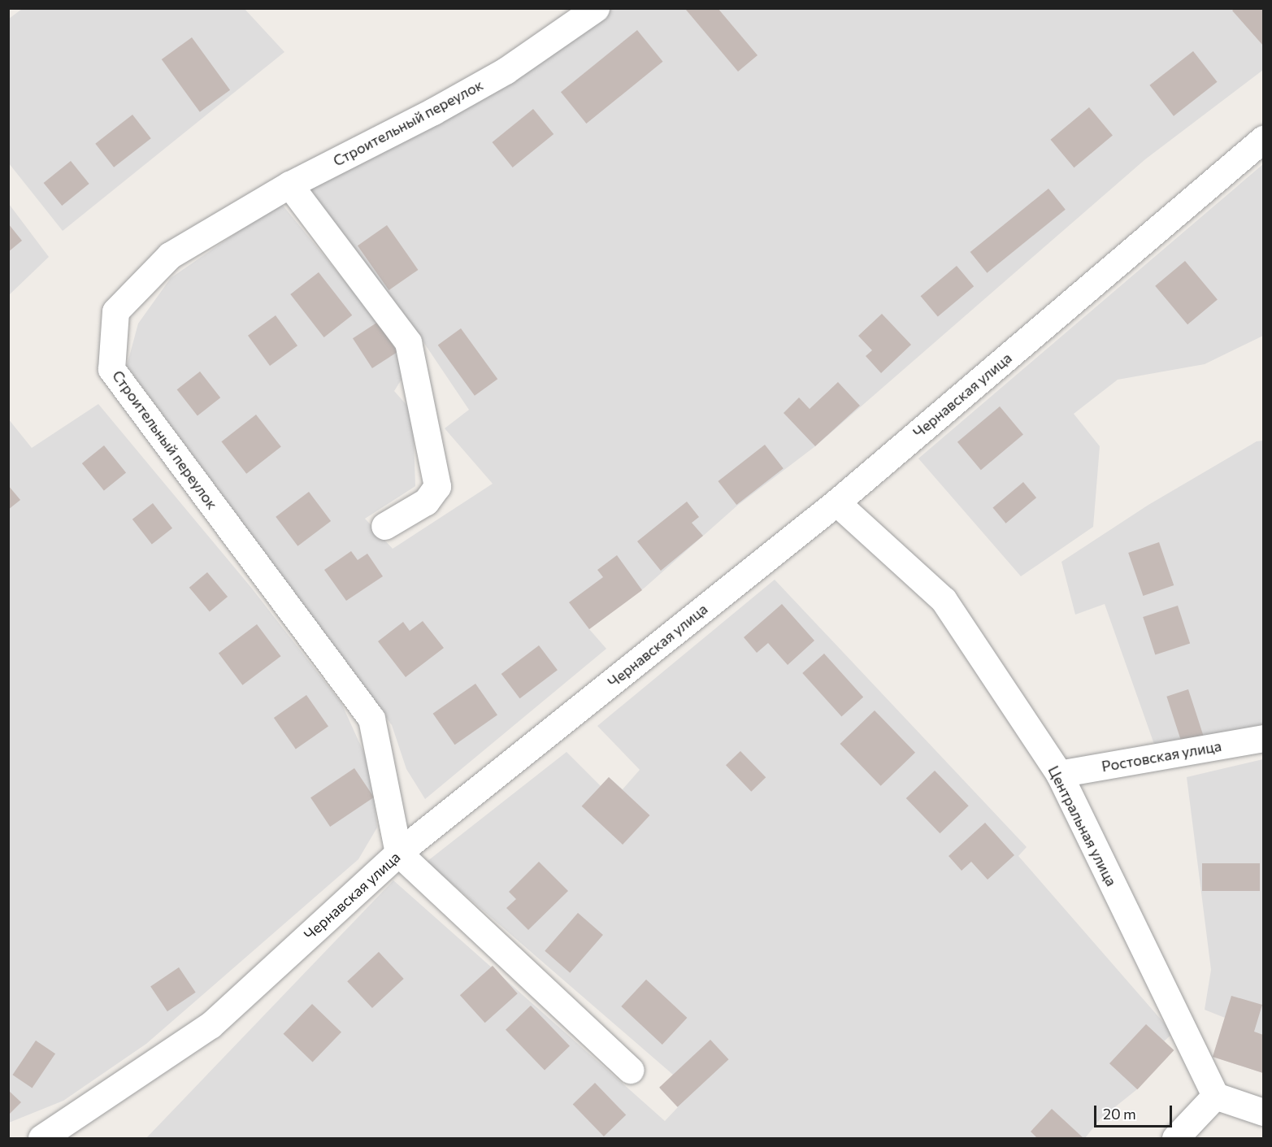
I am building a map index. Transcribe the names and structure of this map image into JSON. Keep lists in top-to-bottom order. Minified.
{"streets":{"street":["Строительный переулок","Чернавская улица","Ростовская улица","Центральная улица"]},"crossings":[["Строительный переулок","Чернавская улица"],["Чернавская улица","Центральная улица"],["Ростовская улица","Центральная улица"]],"scale_bar":"20 m"}
